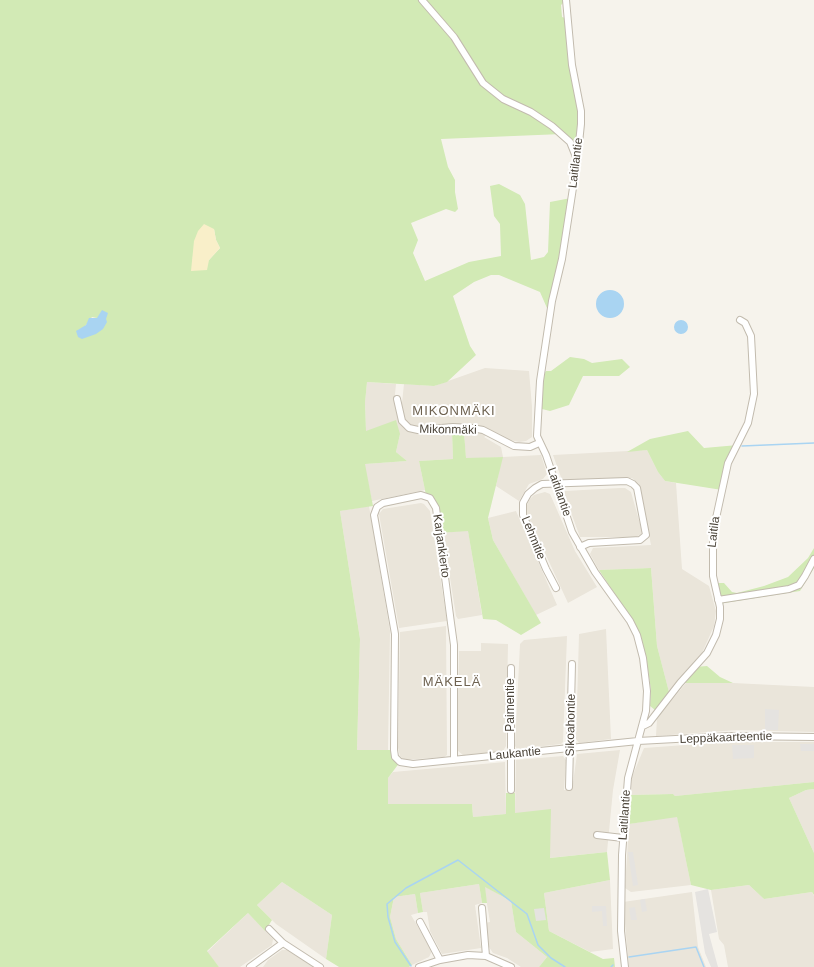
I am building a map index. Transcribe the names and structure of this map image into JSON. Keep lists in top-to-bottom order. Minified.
{"streets":{"street":["Laitilantie","Mikonmäki","Laitila","Lehmitie","Karjankierto","Paimentie","Sikoahontie","Leppäkaarteentie","Laukantie"]},"crossings":[["Laitilantie","Mikonmäki"],["Laitilantie","Laitila"],["Laitilantie","Lehmitie"],["Laitilantie","Leppäkaarteentie"],["Laitilantie","Laukantie"],["Karjankierto","Laukantie"],["Paimentie","Laukantie"],["Sikoahontie","Laukantie"],["Leppäkaarteentie","Laukantie"]],"districts":["MIKONMÄKI","MÄKELÄ"]}
